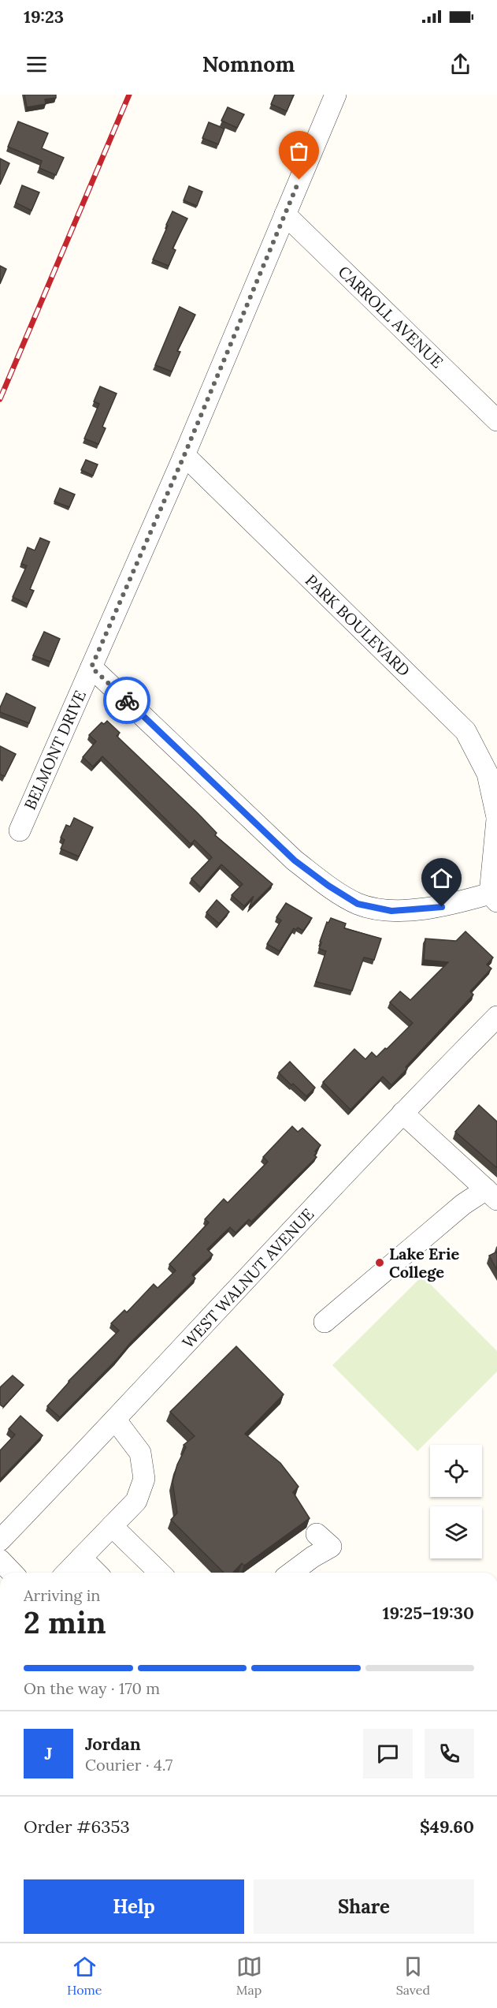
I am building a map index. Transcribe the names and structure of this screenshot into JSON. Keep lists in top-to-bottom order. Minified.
{"streets":{"street":["CARROLL AVENUE","PARK BOULEVARD","BELMONT DRIVE","WEST WALNUT AVENUE"]},"crossings":[["CARROLL AVENUE","BELMONT DRIVE"],["PARK BOULEVARD","BELMONT DRIVE"]],"places":["Lake Erie College"],"page":{"status":"19:23","header":"Nomnom","heading":["2 min","Arriving in","19:25–19:30"],"panel":["Jordan","Courier · 4.7","Order #6353","$49.60"],"bar":"On the way · 170 m","round":"J","buttons":["Help","Share"],"tabs":["Home","Map","Saved"]}}
